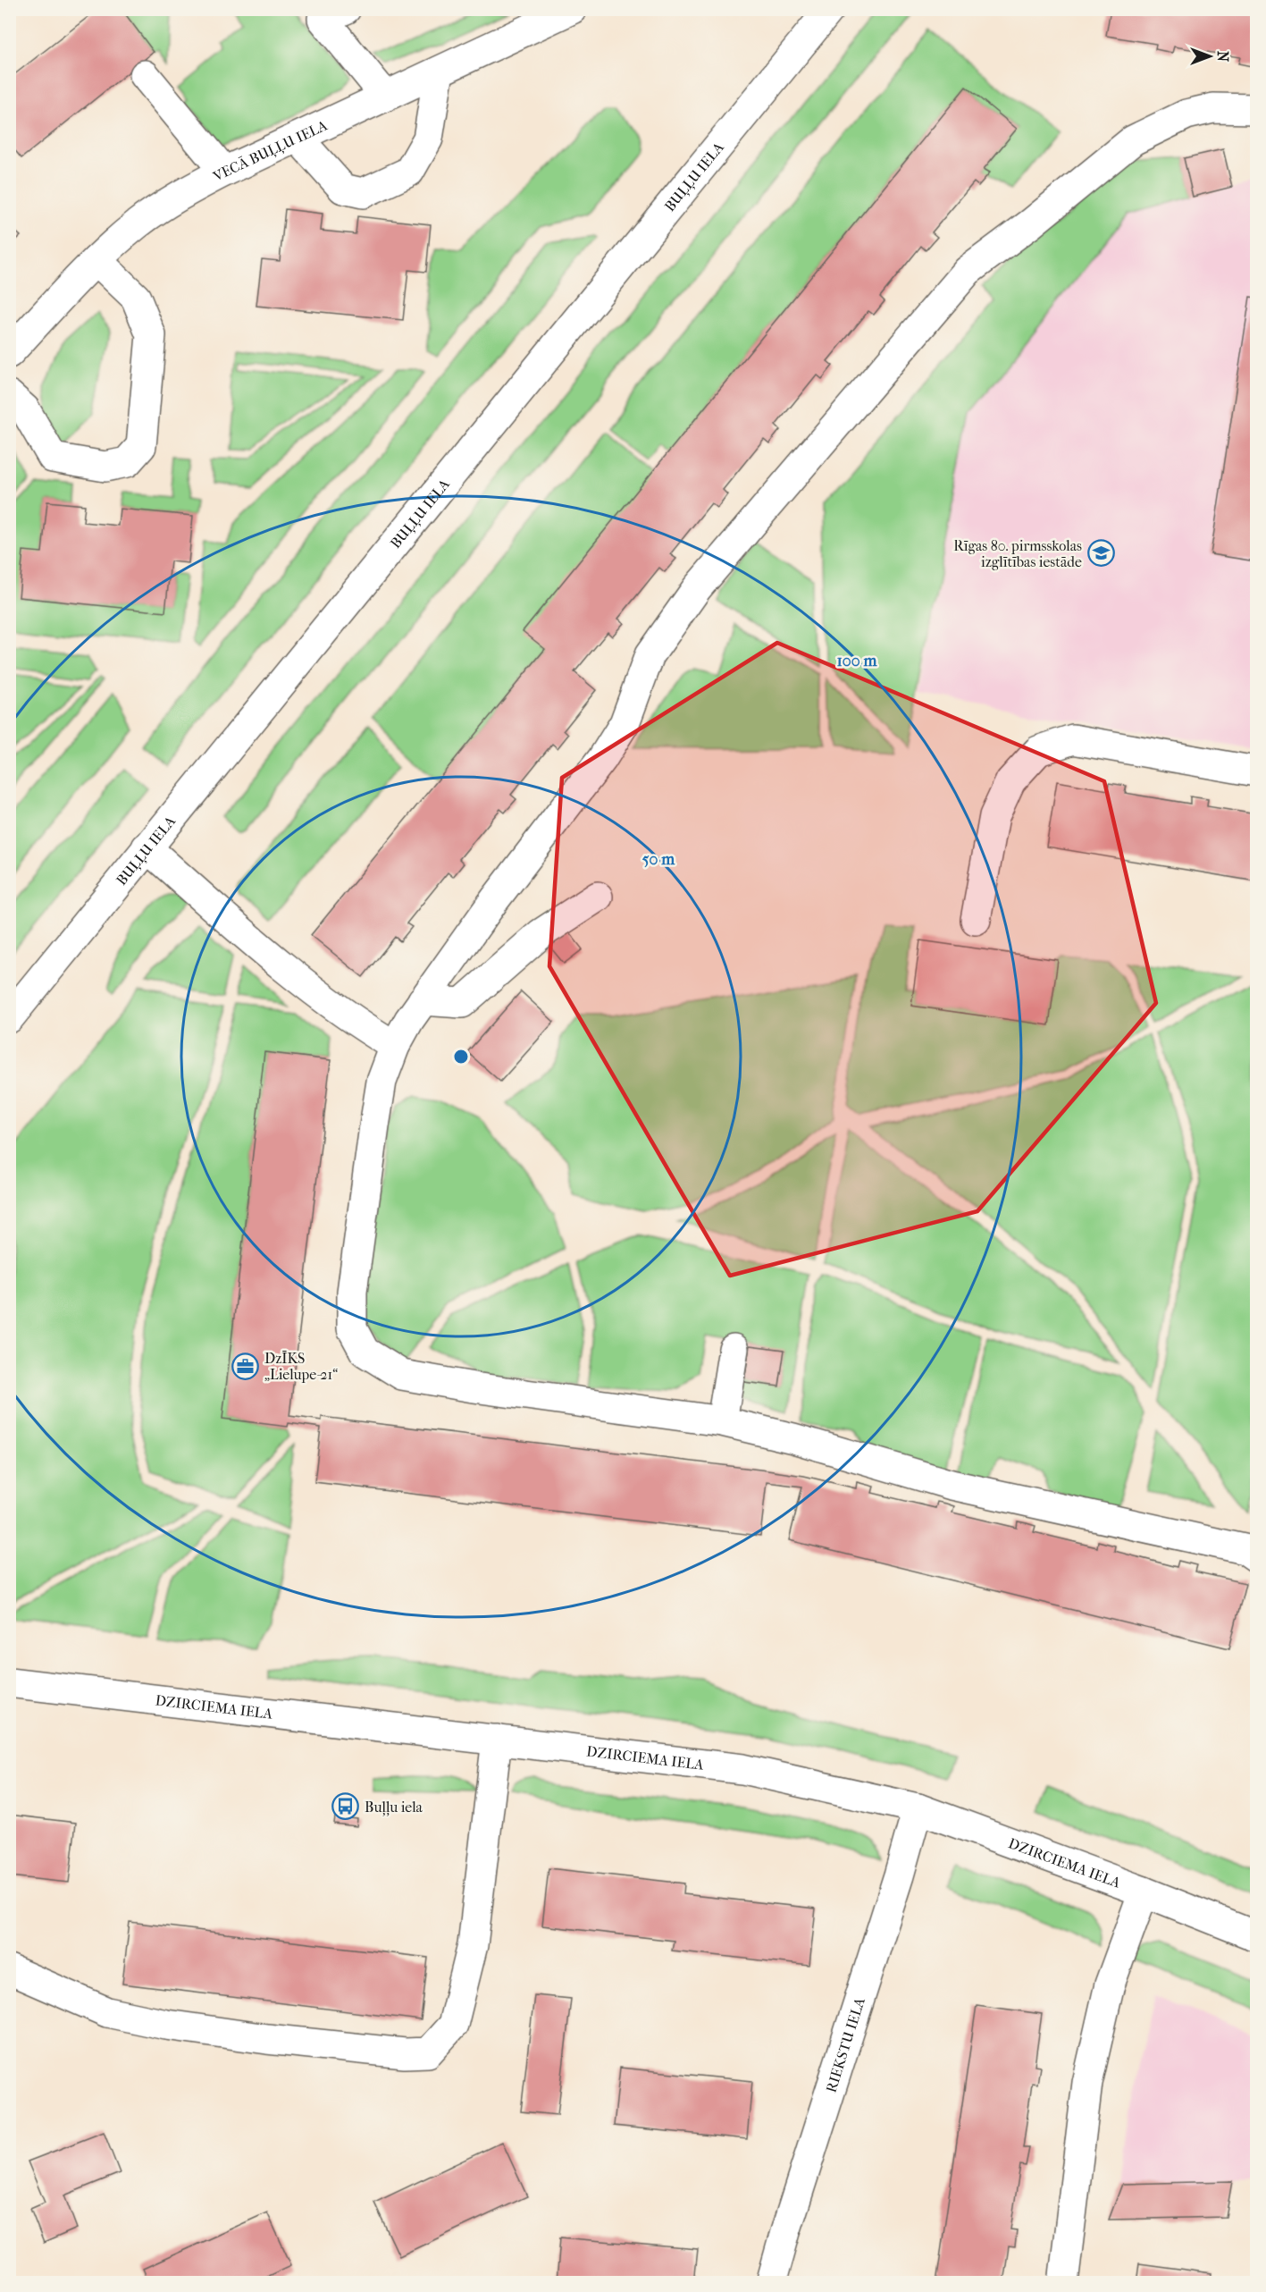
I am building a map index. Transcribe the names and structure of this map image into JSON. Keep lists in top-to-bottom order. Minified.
{"streets":{"street":["VECĀ BUĻĻU IELA","BUĻĻU IELA","DZIRCIEMA IELA","RIEKSTU IELA"]},"crossings":[["DZIRCIEMA IELA","RIEKSTU IELA"]],"places":{"school or university":["Rīgas 80. pirmsskolas izglītības iestāde"],"office":["DzĪKS „Lielupe-21“"],"bus stop":["Buļļu iela"]},"north":"right","rings":["100 m","50 m"]}
